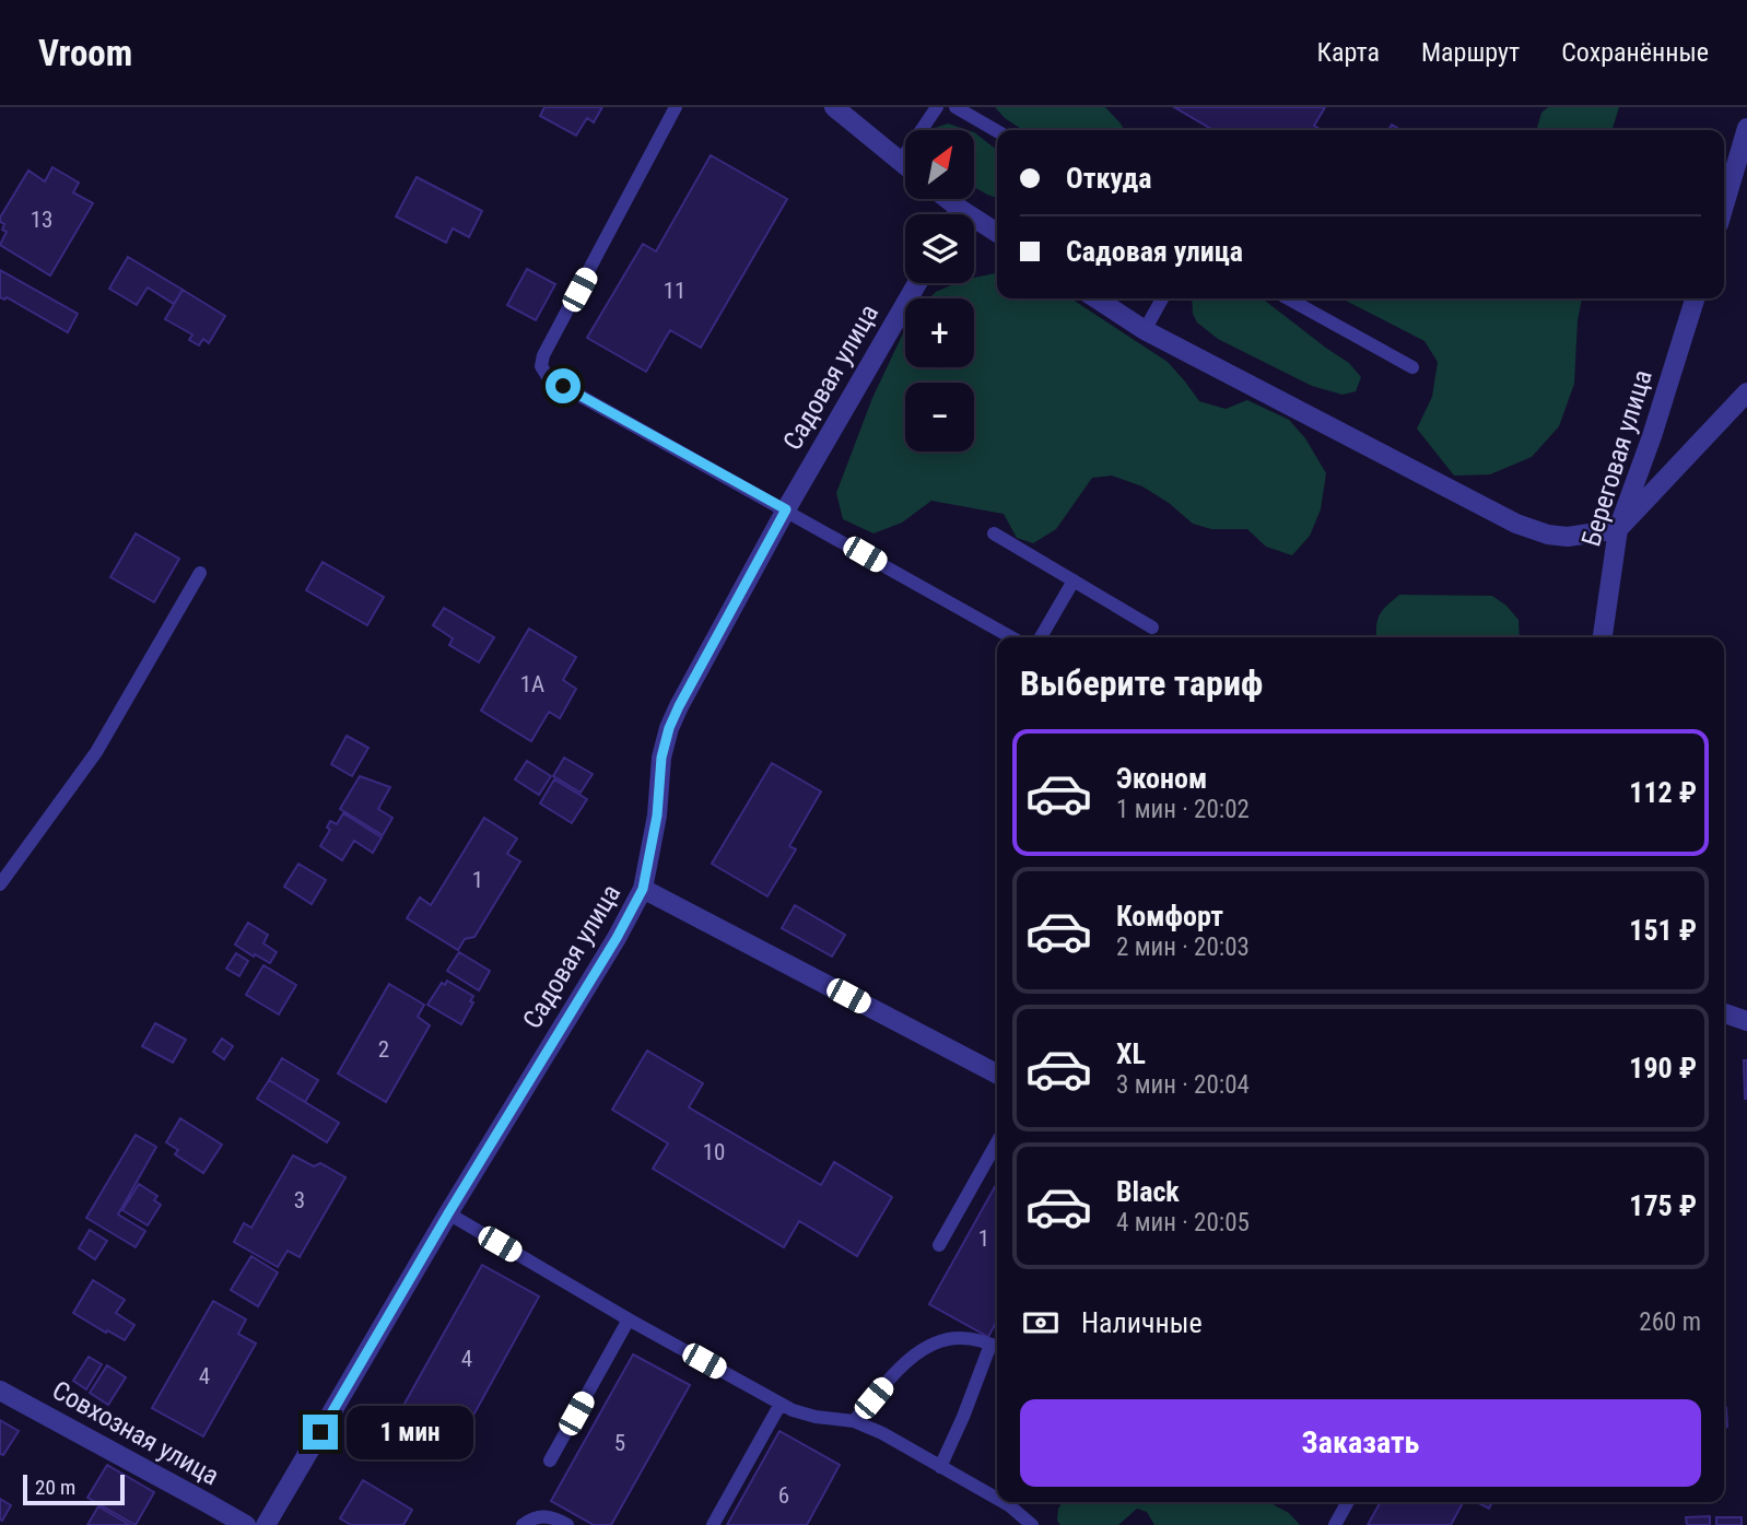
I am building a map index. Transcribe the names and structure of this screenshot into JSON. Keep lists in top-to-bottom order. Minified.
{"streets":{"street":["Садовая улица","Береговая улица","Совхозная улица"]},"house_numbers":["13","11","1А","1","2","10","3","1","4","4","5","6"],"scale_bar":"20 m","north":"top right","page":{"header":"Vroom","nav":["Карта","Маршрут","Сохранённые"],"map_buttons":["+","−"],"banner":["Откуда","Садовая улица"],"heading":"Выберите тариф","list":[{"name":"Эконом","note":"1 мин · 20:02","value":"112 ₽"},{"name":"Комфорт","note":"2 мин · 20:03","value":"151 ₽"},{"name":"XL","note":"3 мин · 20:04","value":"190 ₽"},{"name":"Black","note":"4 мин · 20:05","value":"175 ₽"}],"pay":["Наличные","260 m"],"buttons":"Заказать","bubble":"1 мин","scale":"20 m"}}
